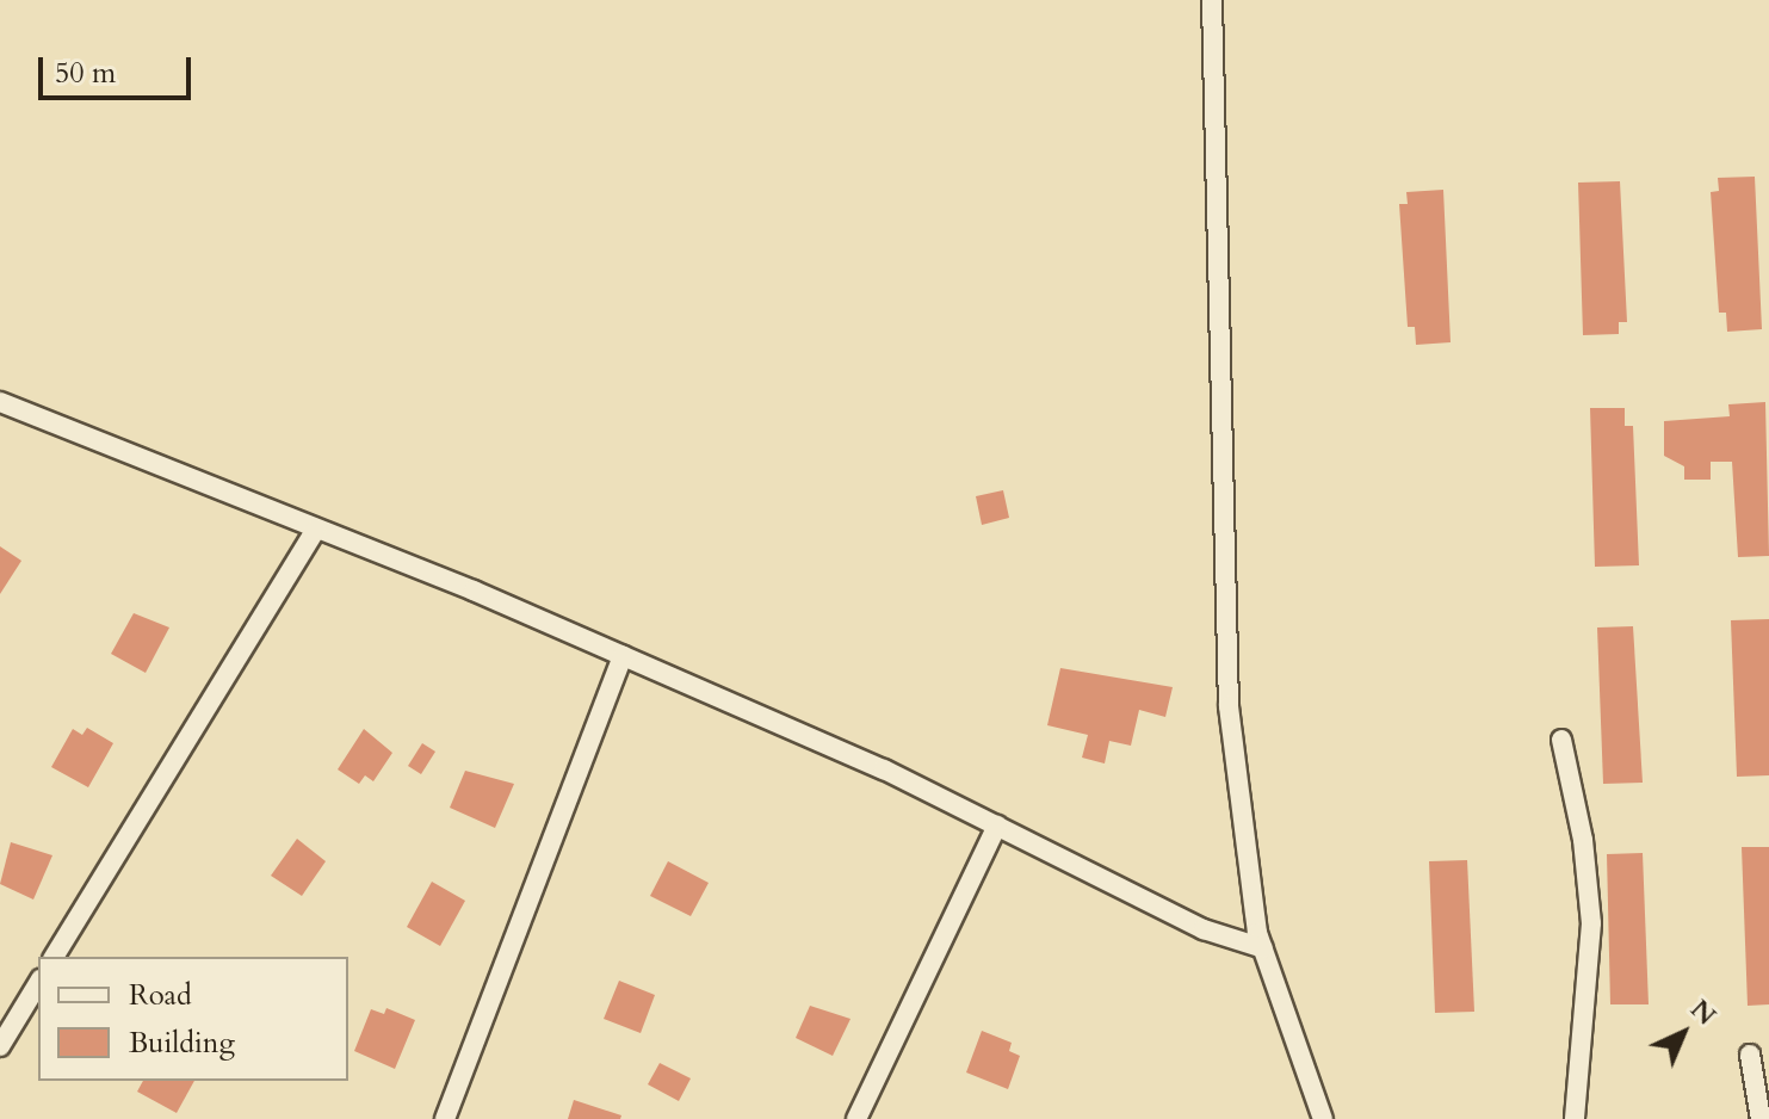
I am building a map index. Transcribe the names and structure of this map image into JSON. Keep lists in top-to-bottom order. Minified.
{"legend":["Road","Building"],"scale_bar":"50 m","north":"top right"}
